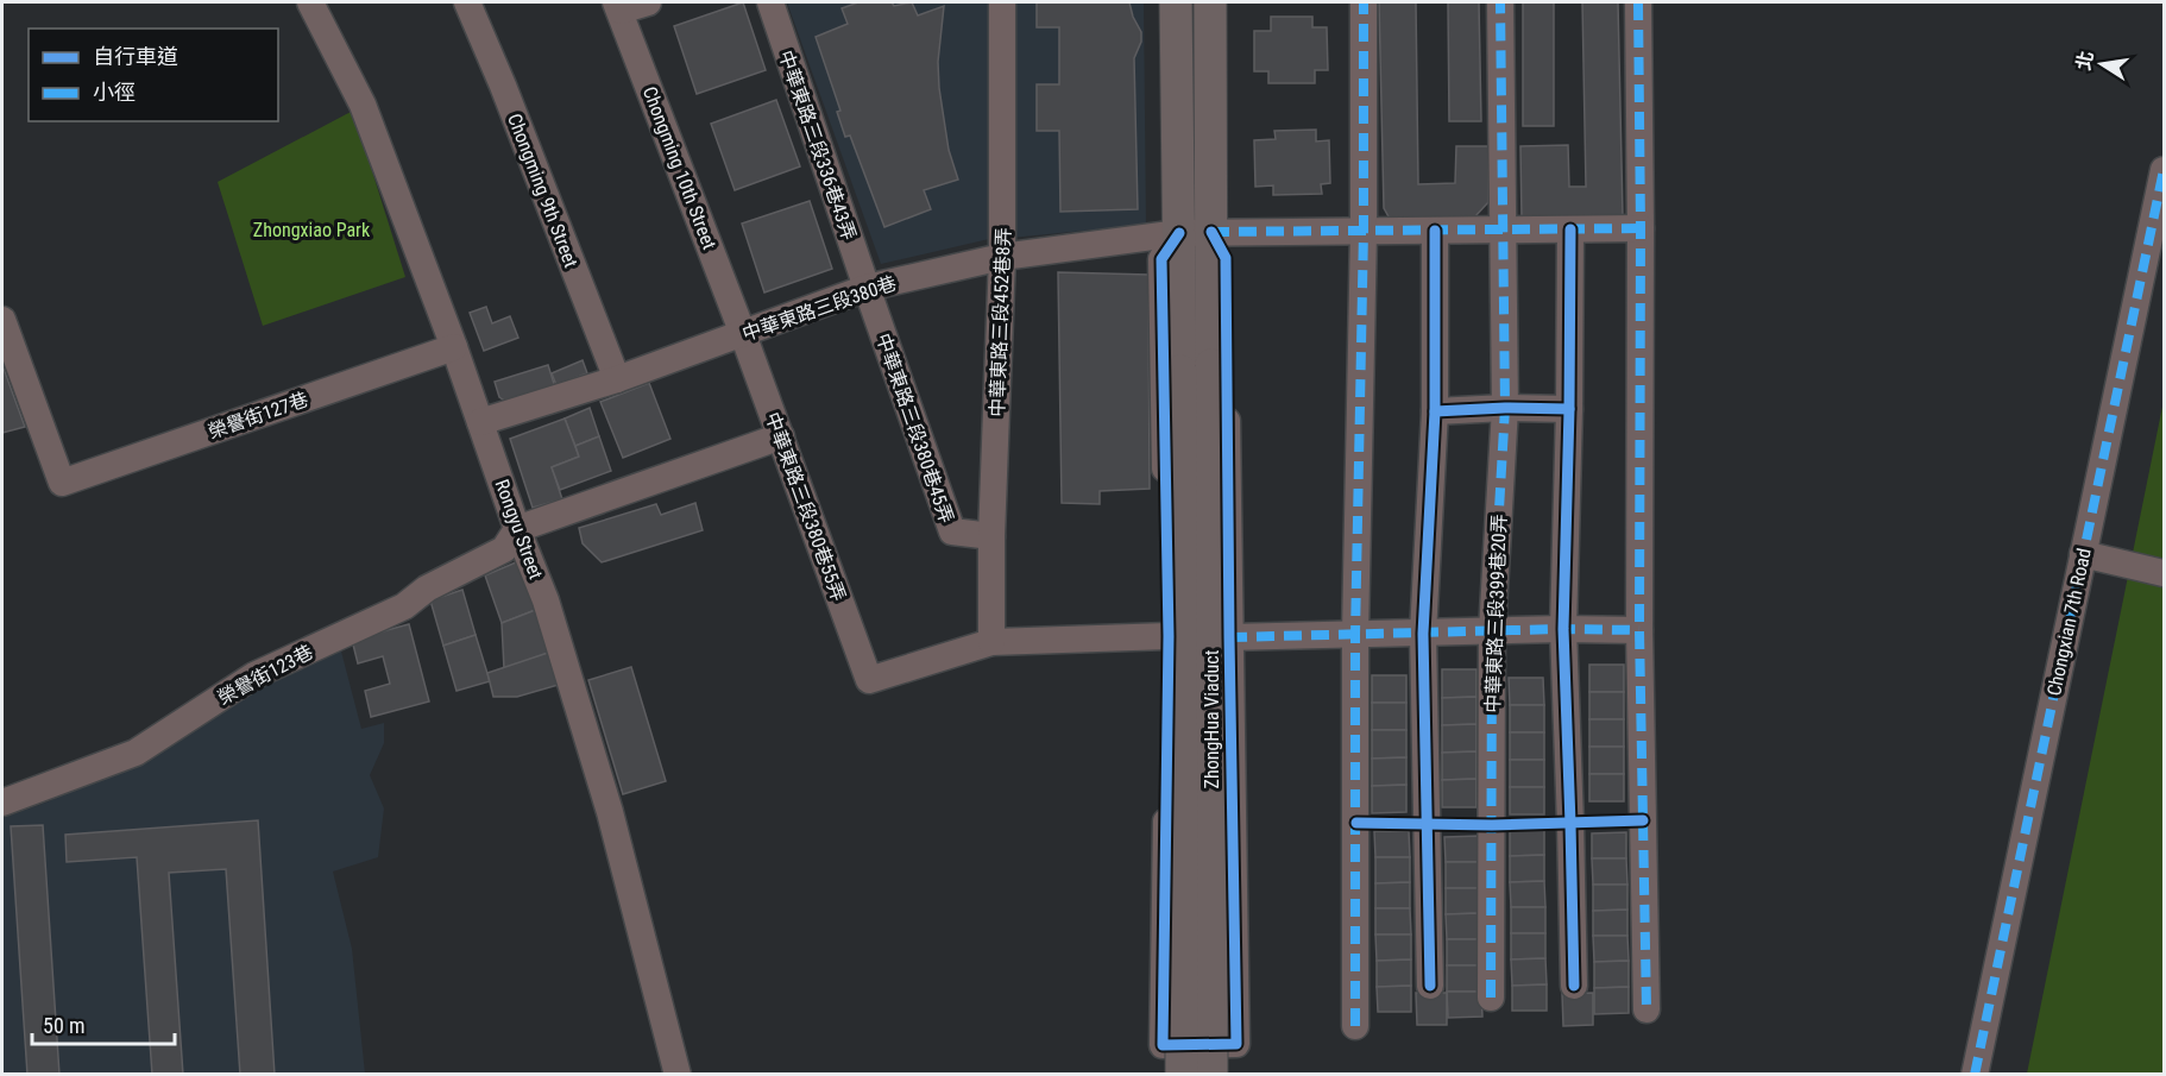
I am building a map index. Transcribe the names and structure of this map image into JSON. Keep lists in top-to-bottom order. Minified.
{"streets":{"main road":["ZhongHua Viaduct"],"street":["中華東路三段336巷43弄","Chongming 10th Street","Chongming 9th Street","中華東路三段380巷","中華東路三段452巷8弄","榮譽街127巷","中華東路三段380巷45弄","中華東路三段380巷55弄","Rongyu Street","中華東路三段399巷20弄","Chongxian 7th Road","榮譽街123巷"]},"crossings":[["中華東路三段336巷43弄","中華東路三段380巷"],["中華東路三段336巷43弄","中華東路三段380巷45弄"],["Chongming 10th Street","中華東路三段380巷"],["Chongming 10th Street","中華東路三段380巷55弄"],["Chongming 9th Street","中華東路三段380巷"],["中華東路三段380巷","中華東路三段452巷8弄"],["中華東路三段380巷","中華東路三段380巷45弄"],["中華東路三段380巷","中華東路三段380巷55弄"],["中華東路三段380巷","Rongyu Street"],["中華東路三段380巷","中華東路三段399巷20弄"],["中華東路三段452巷8弄","中華東路三段380巷45弄"],["中華東路三段452巷8弄","中華東路三段380巷55弄"],["榮譽街127巷","Rongyu Street"],["Rongyu Street","榮譽街123巷"]],"parks":["Zhongxiao Park"],"legend":["自行車道","小徑"],"scale_bar":"50 m","north":"left"}
